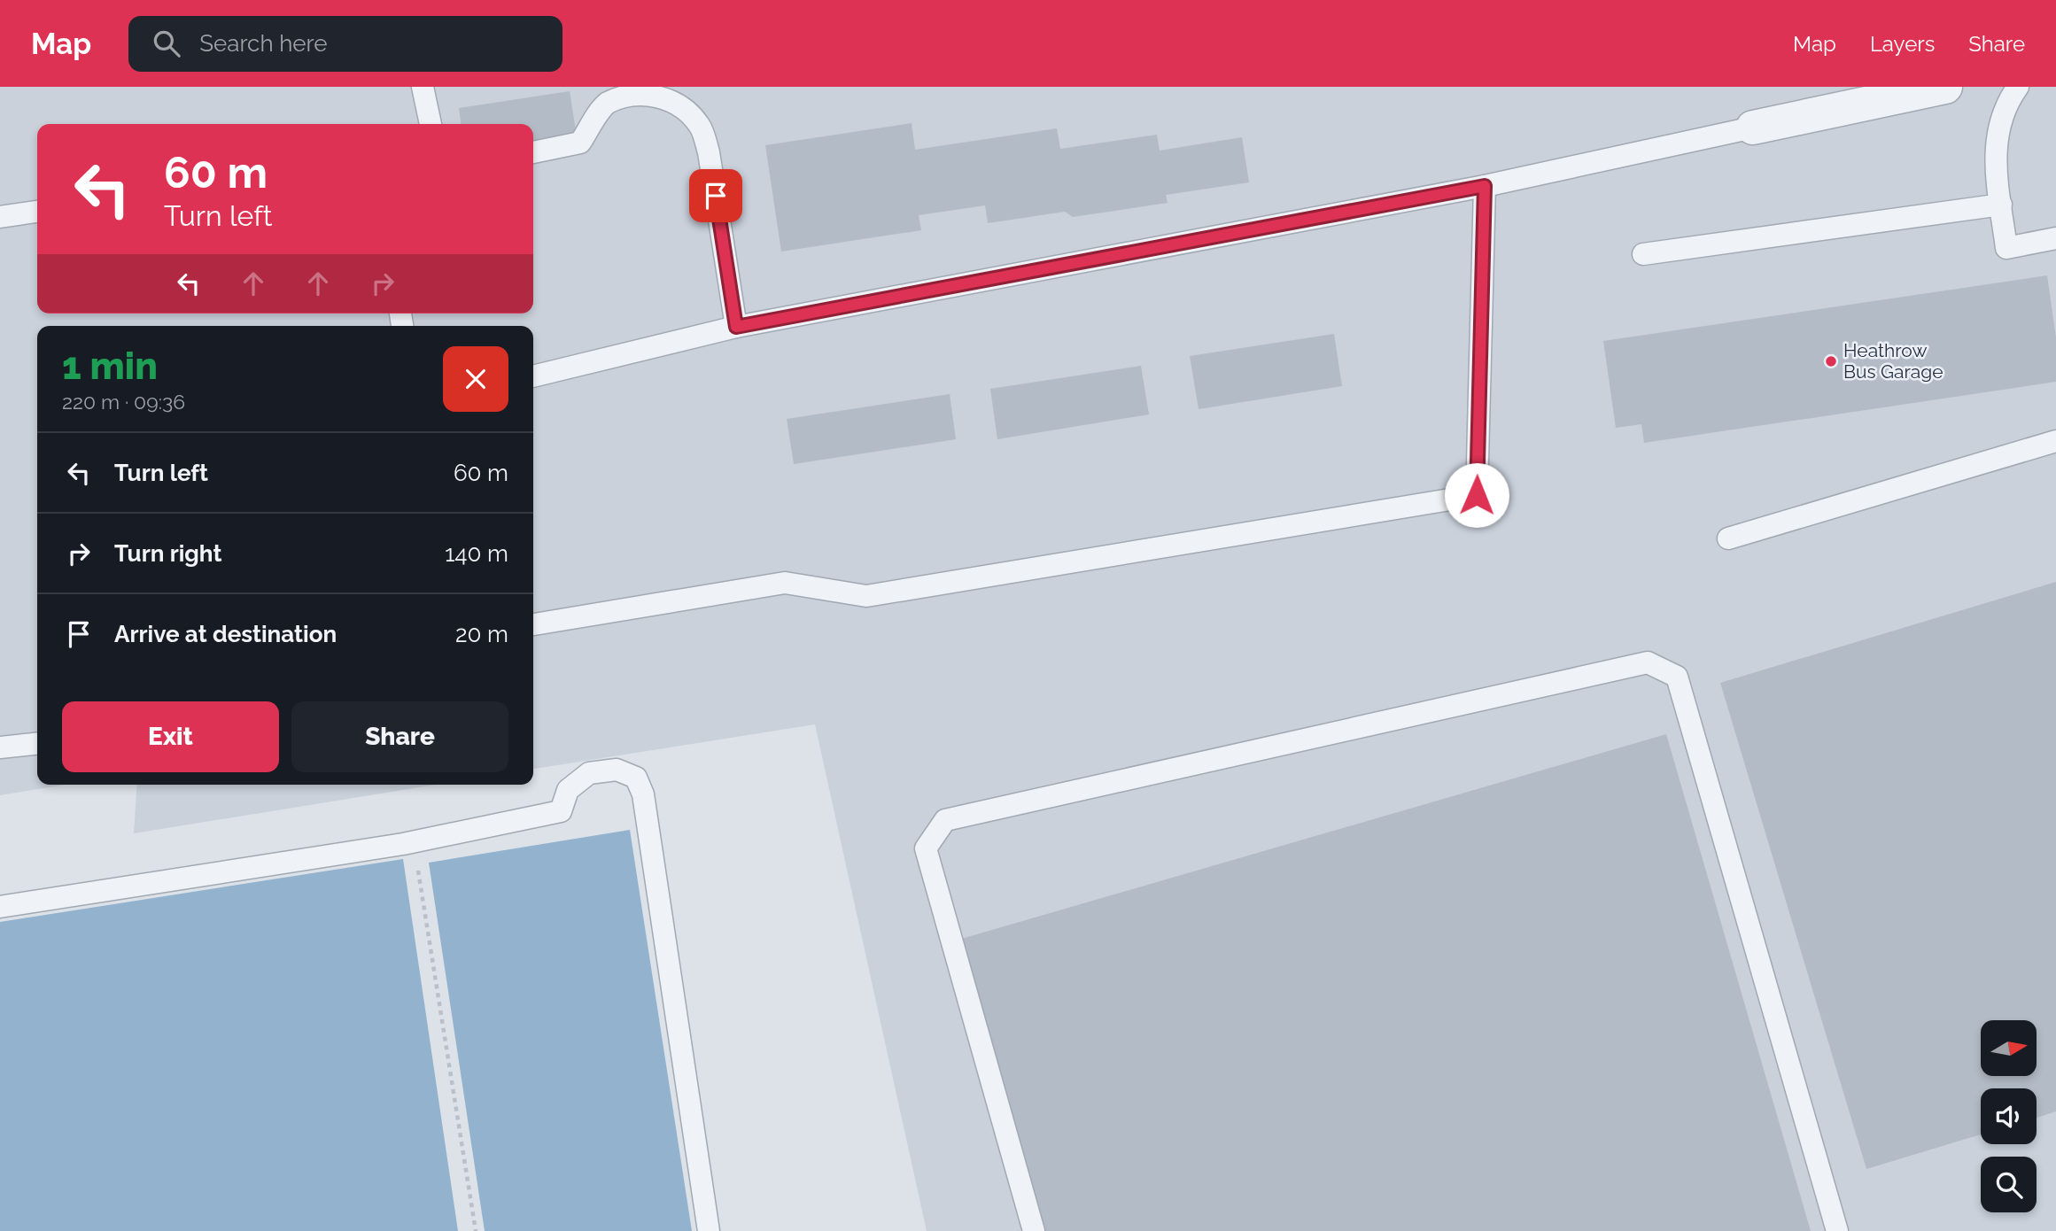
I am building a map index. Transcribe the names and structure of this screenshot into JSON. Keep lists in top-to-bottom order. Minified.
{"places":["Heathrow Bus Garage"],"north":"right","page":{"header":"Map","search":"Search here","nav":["Map","Layers","Share"],"turn":["60 m","Turn left"],"heading":["1 min","220 m · 09:36"],"list":[{"name":"Turn left","value":"60 m"},{"name":"Turn right","value":"140 m"},{"name":"Arrive at destination","value":"20 m"}],"buttons":["Exit","Share"]}}
